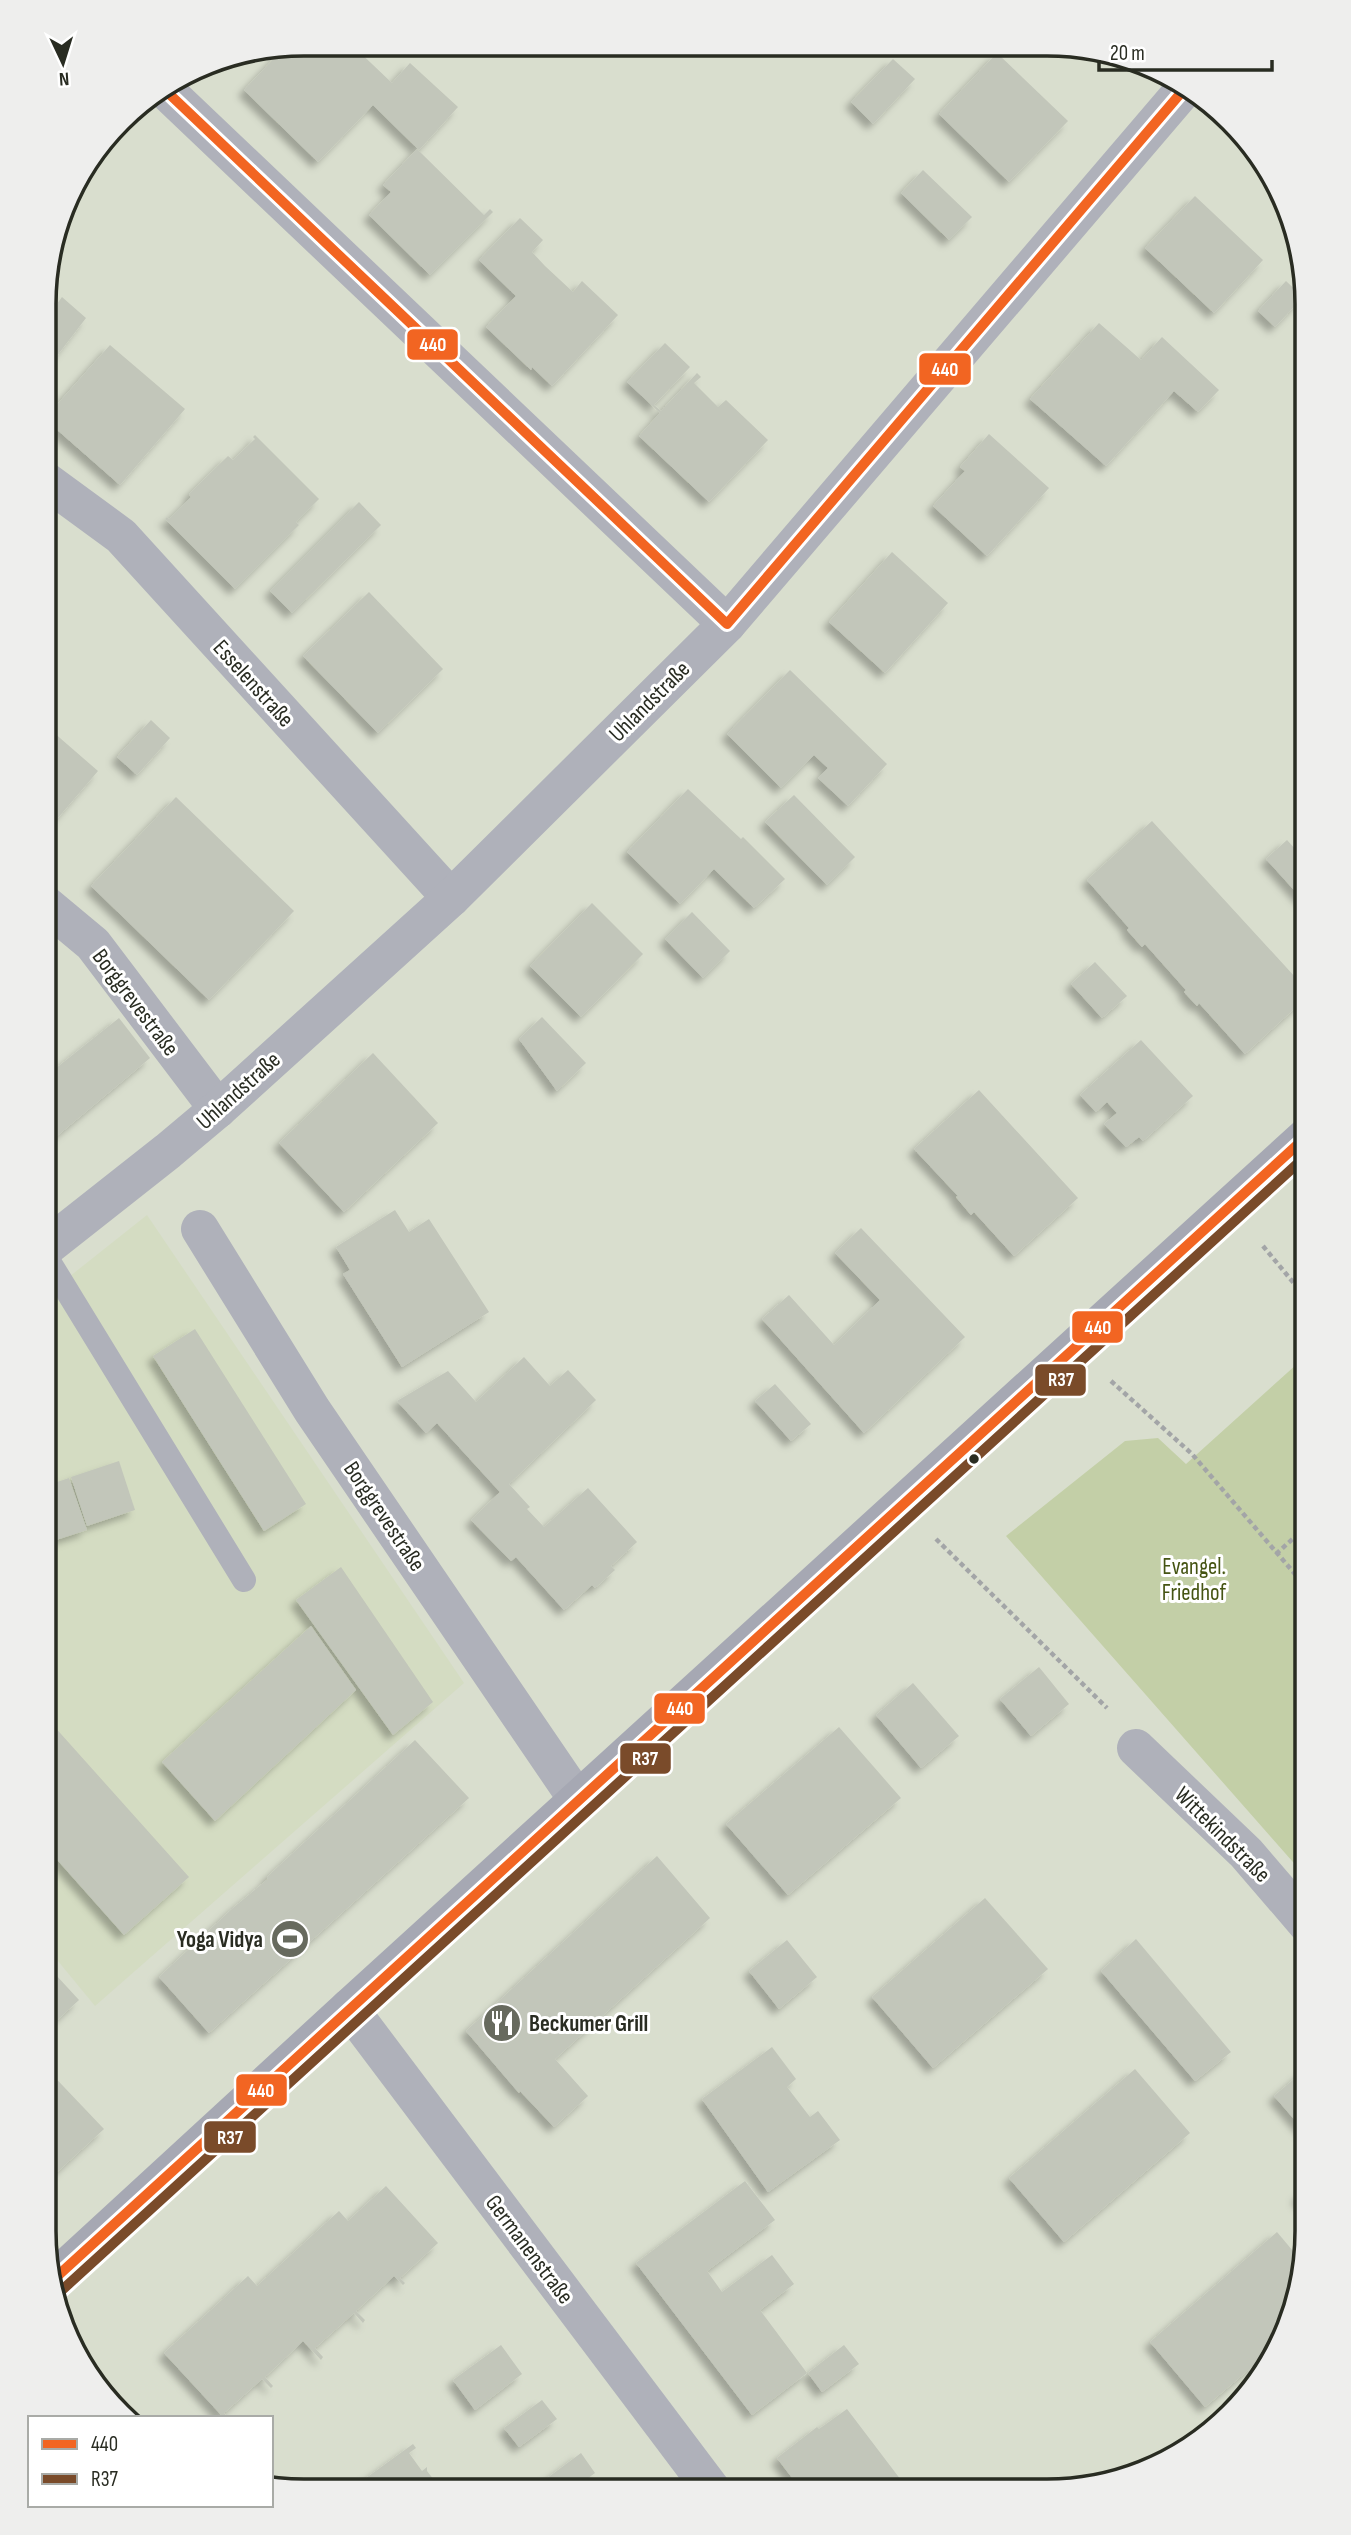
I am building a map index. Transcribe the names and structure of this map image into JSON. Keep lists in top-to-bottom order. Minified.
{"streets":{"street":["Esselenstraße","Uhlandstraße","Borggrevestraße","Wittekindstraße","Germanenstraße"]},"crossings":[["Esselenstraße","Uhlandstraße"],["Uhlandstraße","Borggrevestraße"]],"parks":["Evangel. Friedhof"],"places":{"sports":["Yoga Vidya"],"restaurant":["Beckumer Grill"]},"lines":["transit line 440","transit line R37"],"legend":["440","R37"],"scale_bar":"20 m","north":"bottom"}
